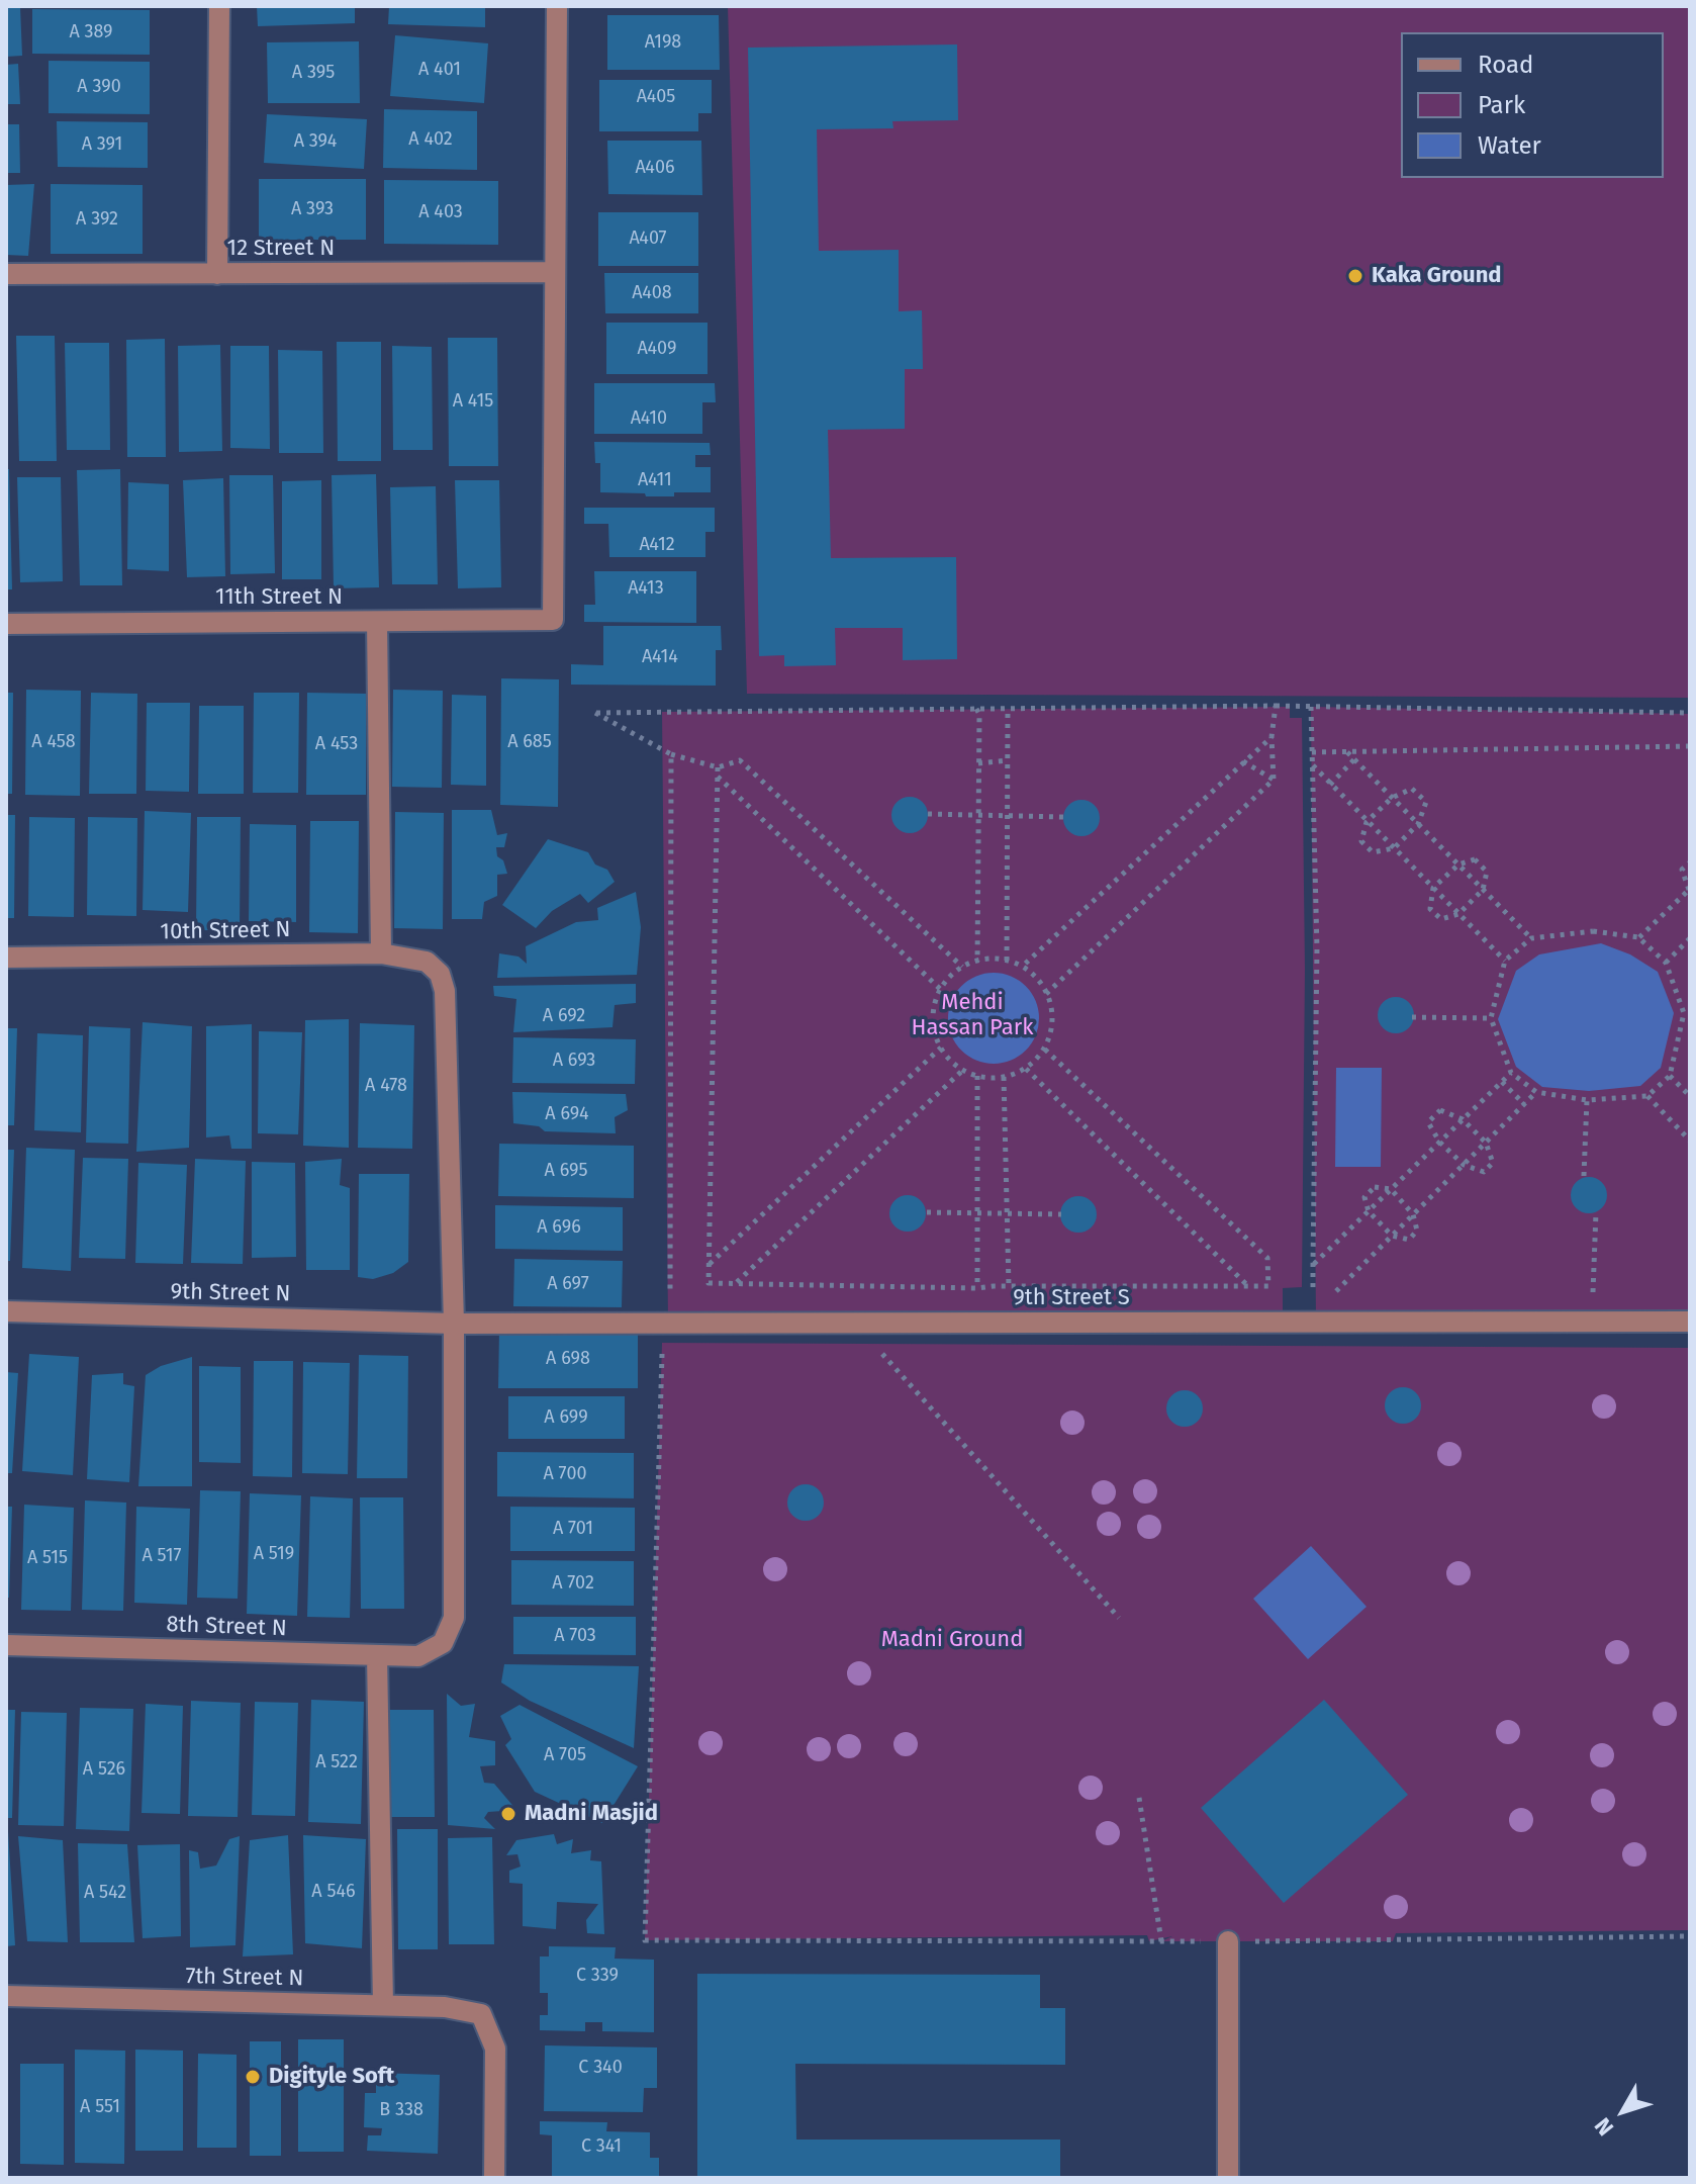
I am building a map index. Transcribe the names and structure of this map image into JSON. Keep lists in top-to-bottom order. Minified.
{"streets":{"street":["12 Street N","11th Street N","10th Street N","9th Street N","9th Street S","8th Street N","7th Street N"]},"crossings":[["12 Street N","11th Street N"],["10th Street N","9th Street N"],["10th Street N","9th Street S"],["10th Street N","8th Street N"],["9th Street N","9th Street S"],["9th Street N","8th Street N"],["9th Street S","8th Street N"]],"parks":["Mehdi Hassan Park","Madni Ground"],"places":["Kaka Ground","Madni Masjid","Digityle Soft"],"house_numbers":["A 389","A198","A 401","A 395","A 390","A405","A 402","A 394","A 391","A406","A 393","A 403","A 392","A407","A408","A409","A 415","A410","A411","A412","A413","A414","A 458","A 685","A 453","A 692","A 693","A 478","A 694","A 695","A 696","A 697","A 698","A 699","A 700","A 701","A 519","A 517","A 515","A 702","A 703","A 705","A 522","A 526","A 546","A 542","C 339","C 340","A 551","B 338","C 341"],"legend":["Road","Park","Water"],"north":"bottom left"}
